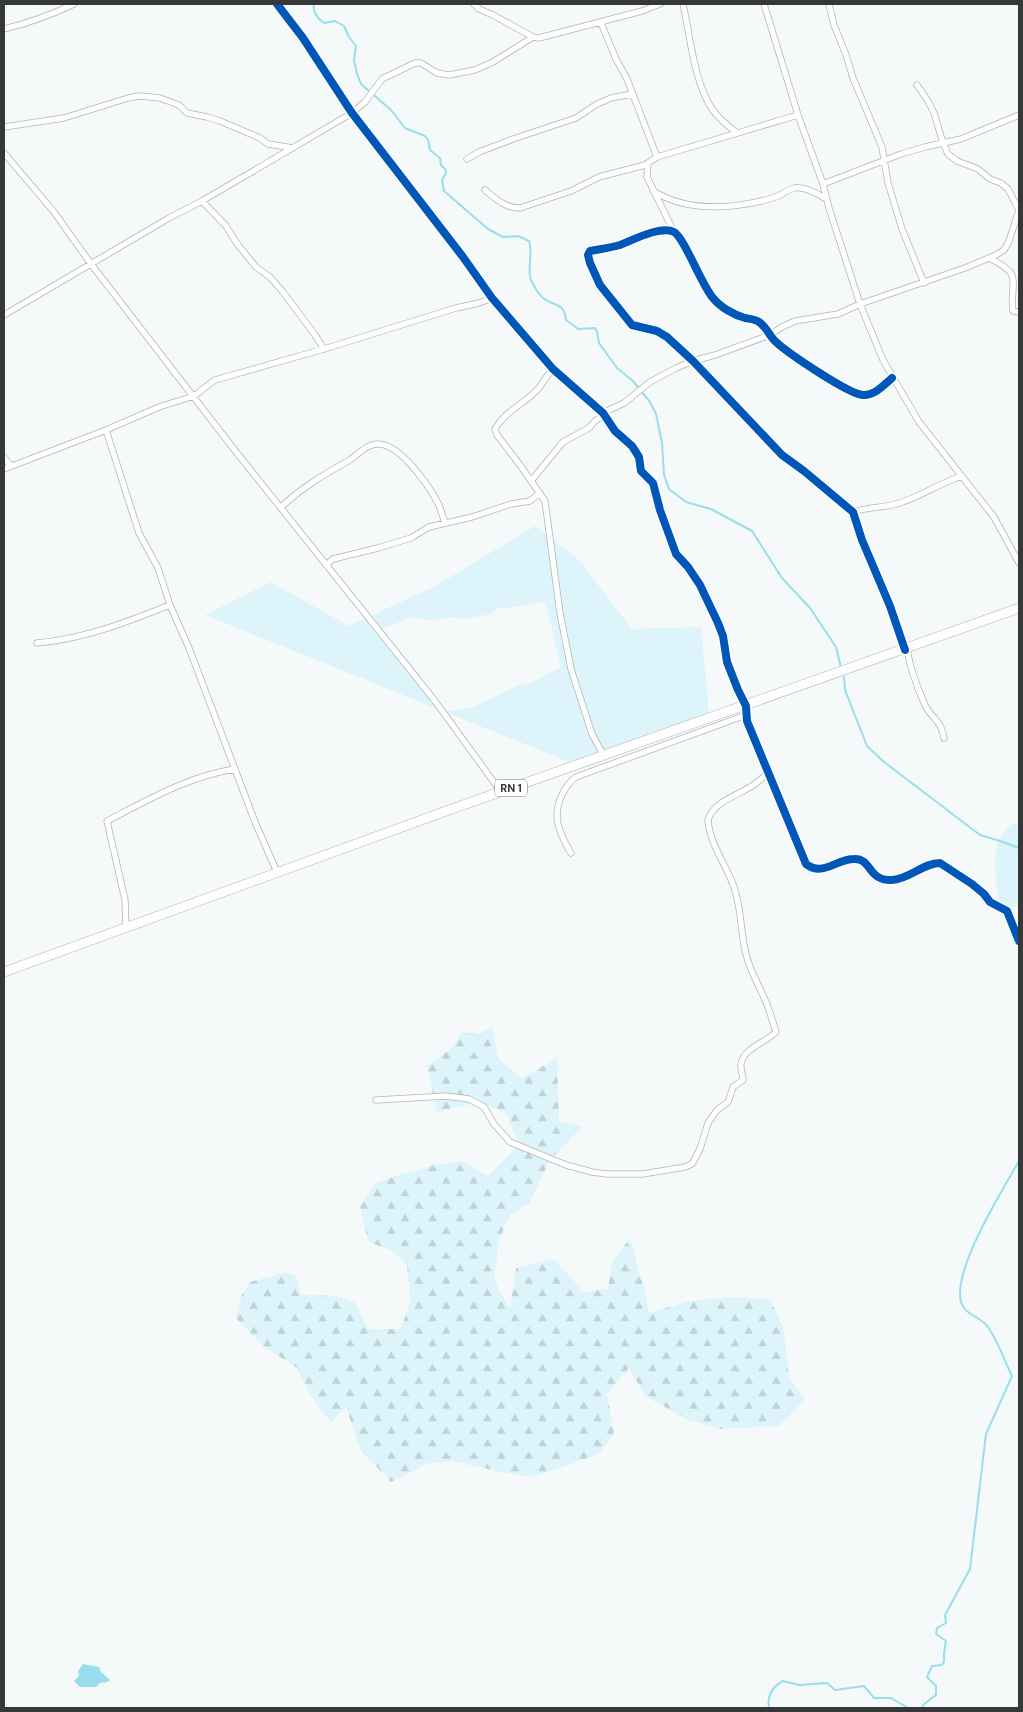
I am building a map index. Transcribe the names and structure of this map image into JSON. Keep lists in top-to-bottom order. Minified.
{"streets":{"main road":["RN 1"]}}
